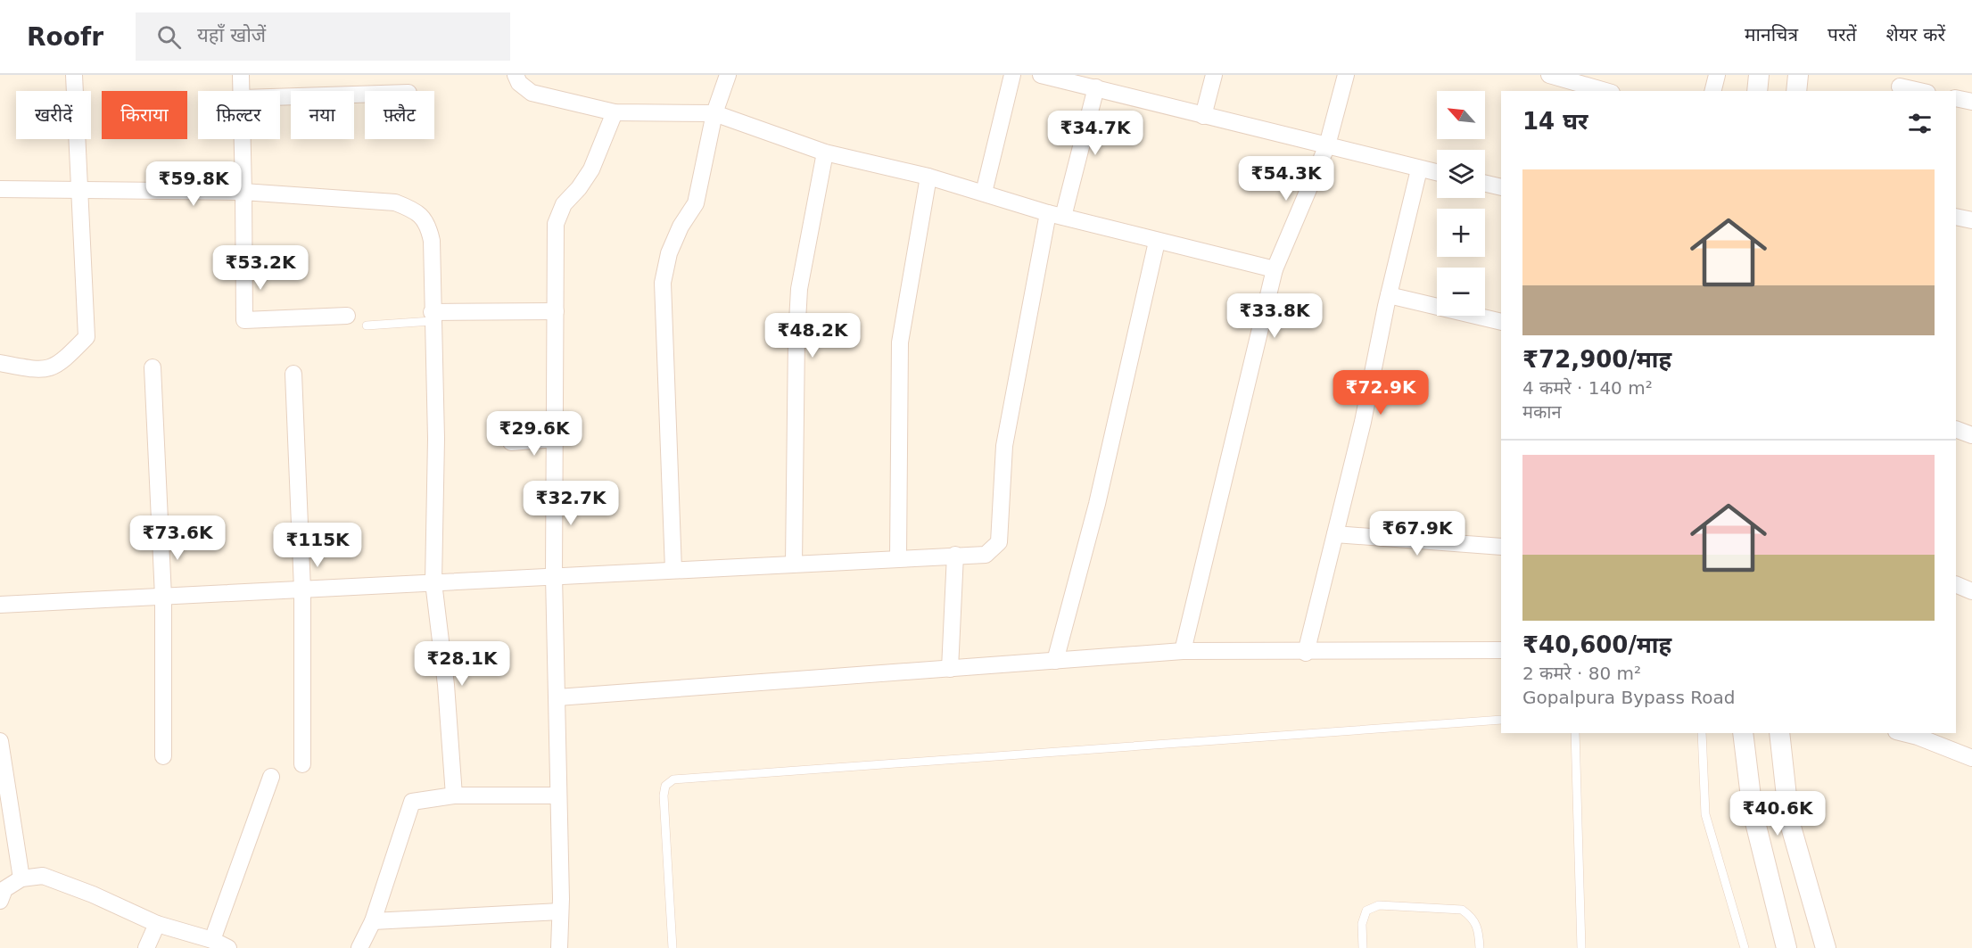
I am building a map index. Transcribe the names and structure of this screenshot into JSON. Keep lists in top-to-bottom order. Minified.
{"north":"top left","page":{"header":"Roofr","search":"यहाँ खोजें","nav":["मानचित्र","परतें","शेयर करें"],"map_buttons":["+","−"],"chip":["खरीदें","किराया","फ़िल्टर","नया","फ़्लैट"],"heading":"14 घर","price":["₹34.7K","₹54.3K","₹59.8K","₹53.2K","₹33.8K","₹48.2K","₹72.9K","₹29.6K","₹32.7K","₹67.9K","₹73.6K","₹115K","₹28.1K","₹40.6K"],"list":[{"name":"₹72,900/माह","note":"4 कमरे · 140 m² · मकान"},{"name":"₹40,600/माह","note":"2 कमरे · 80 m² · Gopalpura Bypass Road"}]}}
